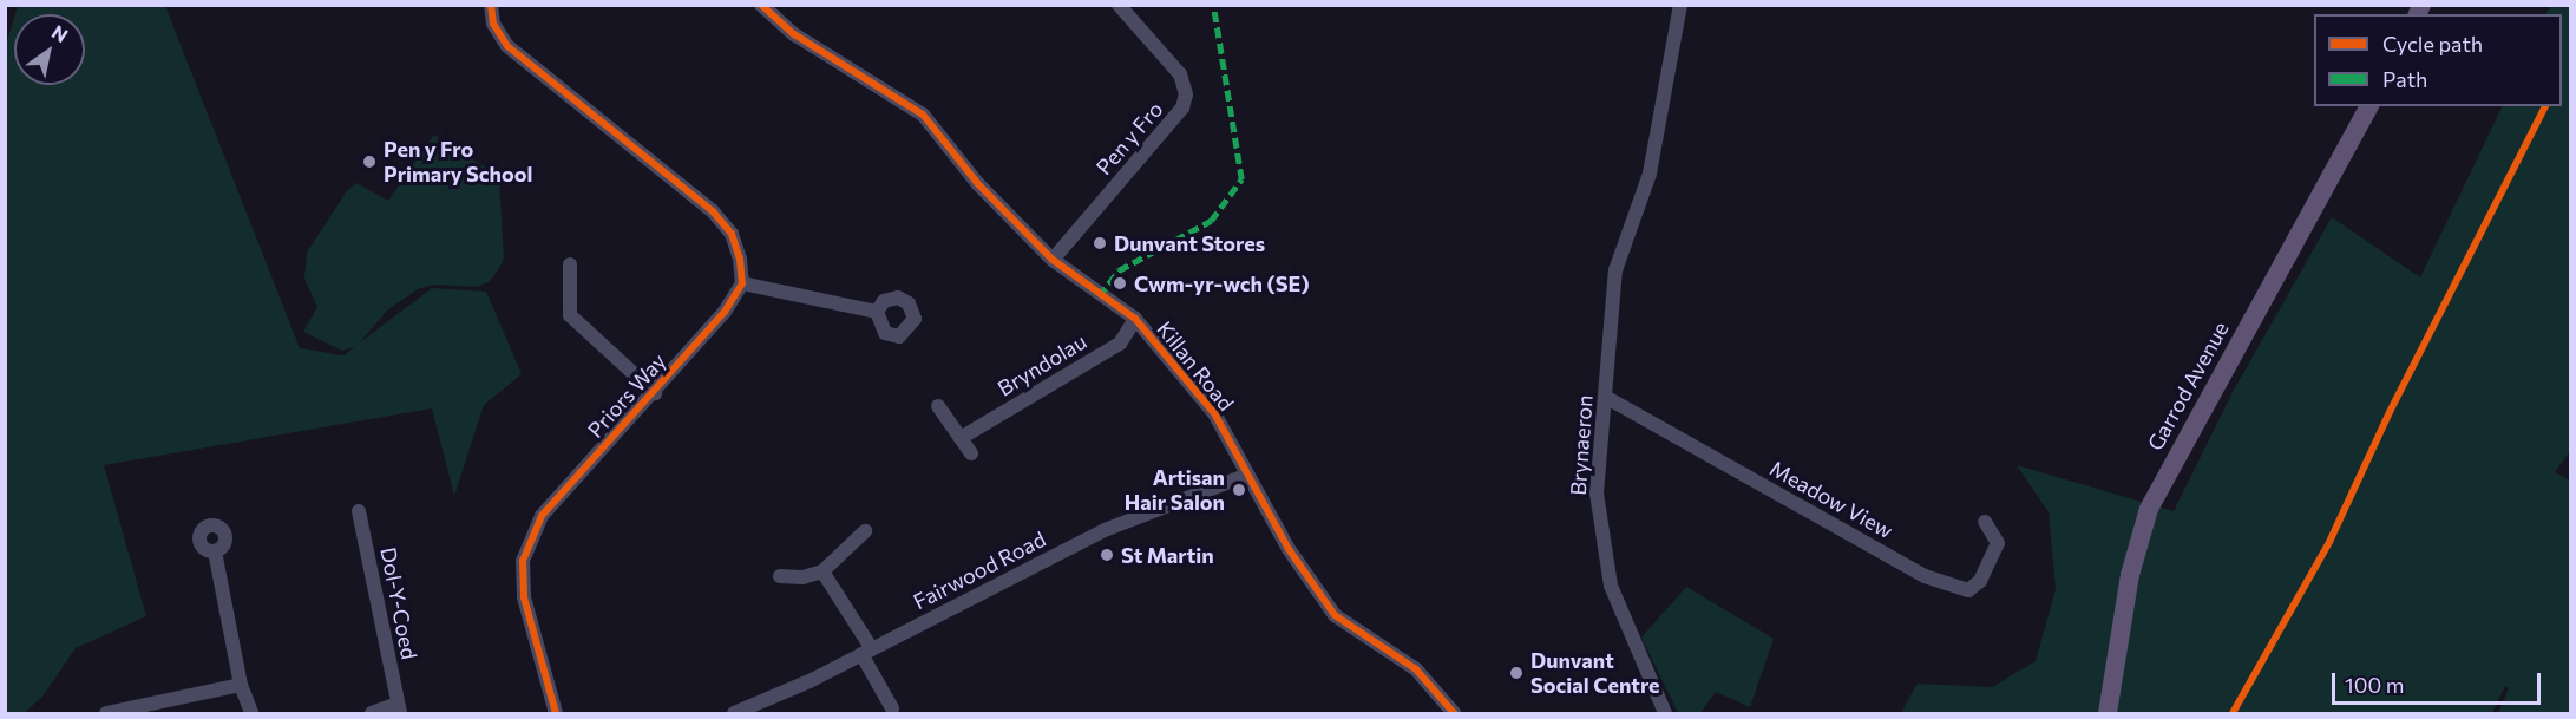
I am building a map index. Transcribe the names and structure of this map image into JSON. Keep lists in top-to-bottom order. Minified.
{"streets":{"main road":["Garrod Avenue"],"street":["Pen y Fro","Bryndolau","Killan Road","Priors Way","Brynaeron","Meadow View","Fairwood Road","Dol-Y-Coed"]},"crossings":[["Pen y Fro","Killan Road"],["Bryndolau","Killan Road"],["Killan Road","Fairwood Road"],["Brynaeron","Meadow View"]],"places":["Pen y Fro Primary School","Dunvant Stores","Cwm-yr-wch (SE)","Artisan Hair Salon","St Martin","Dunvant Social Centre"],"legend":["Cycle path","Path"],"scale_bar":"100 m","north":"top right"}
